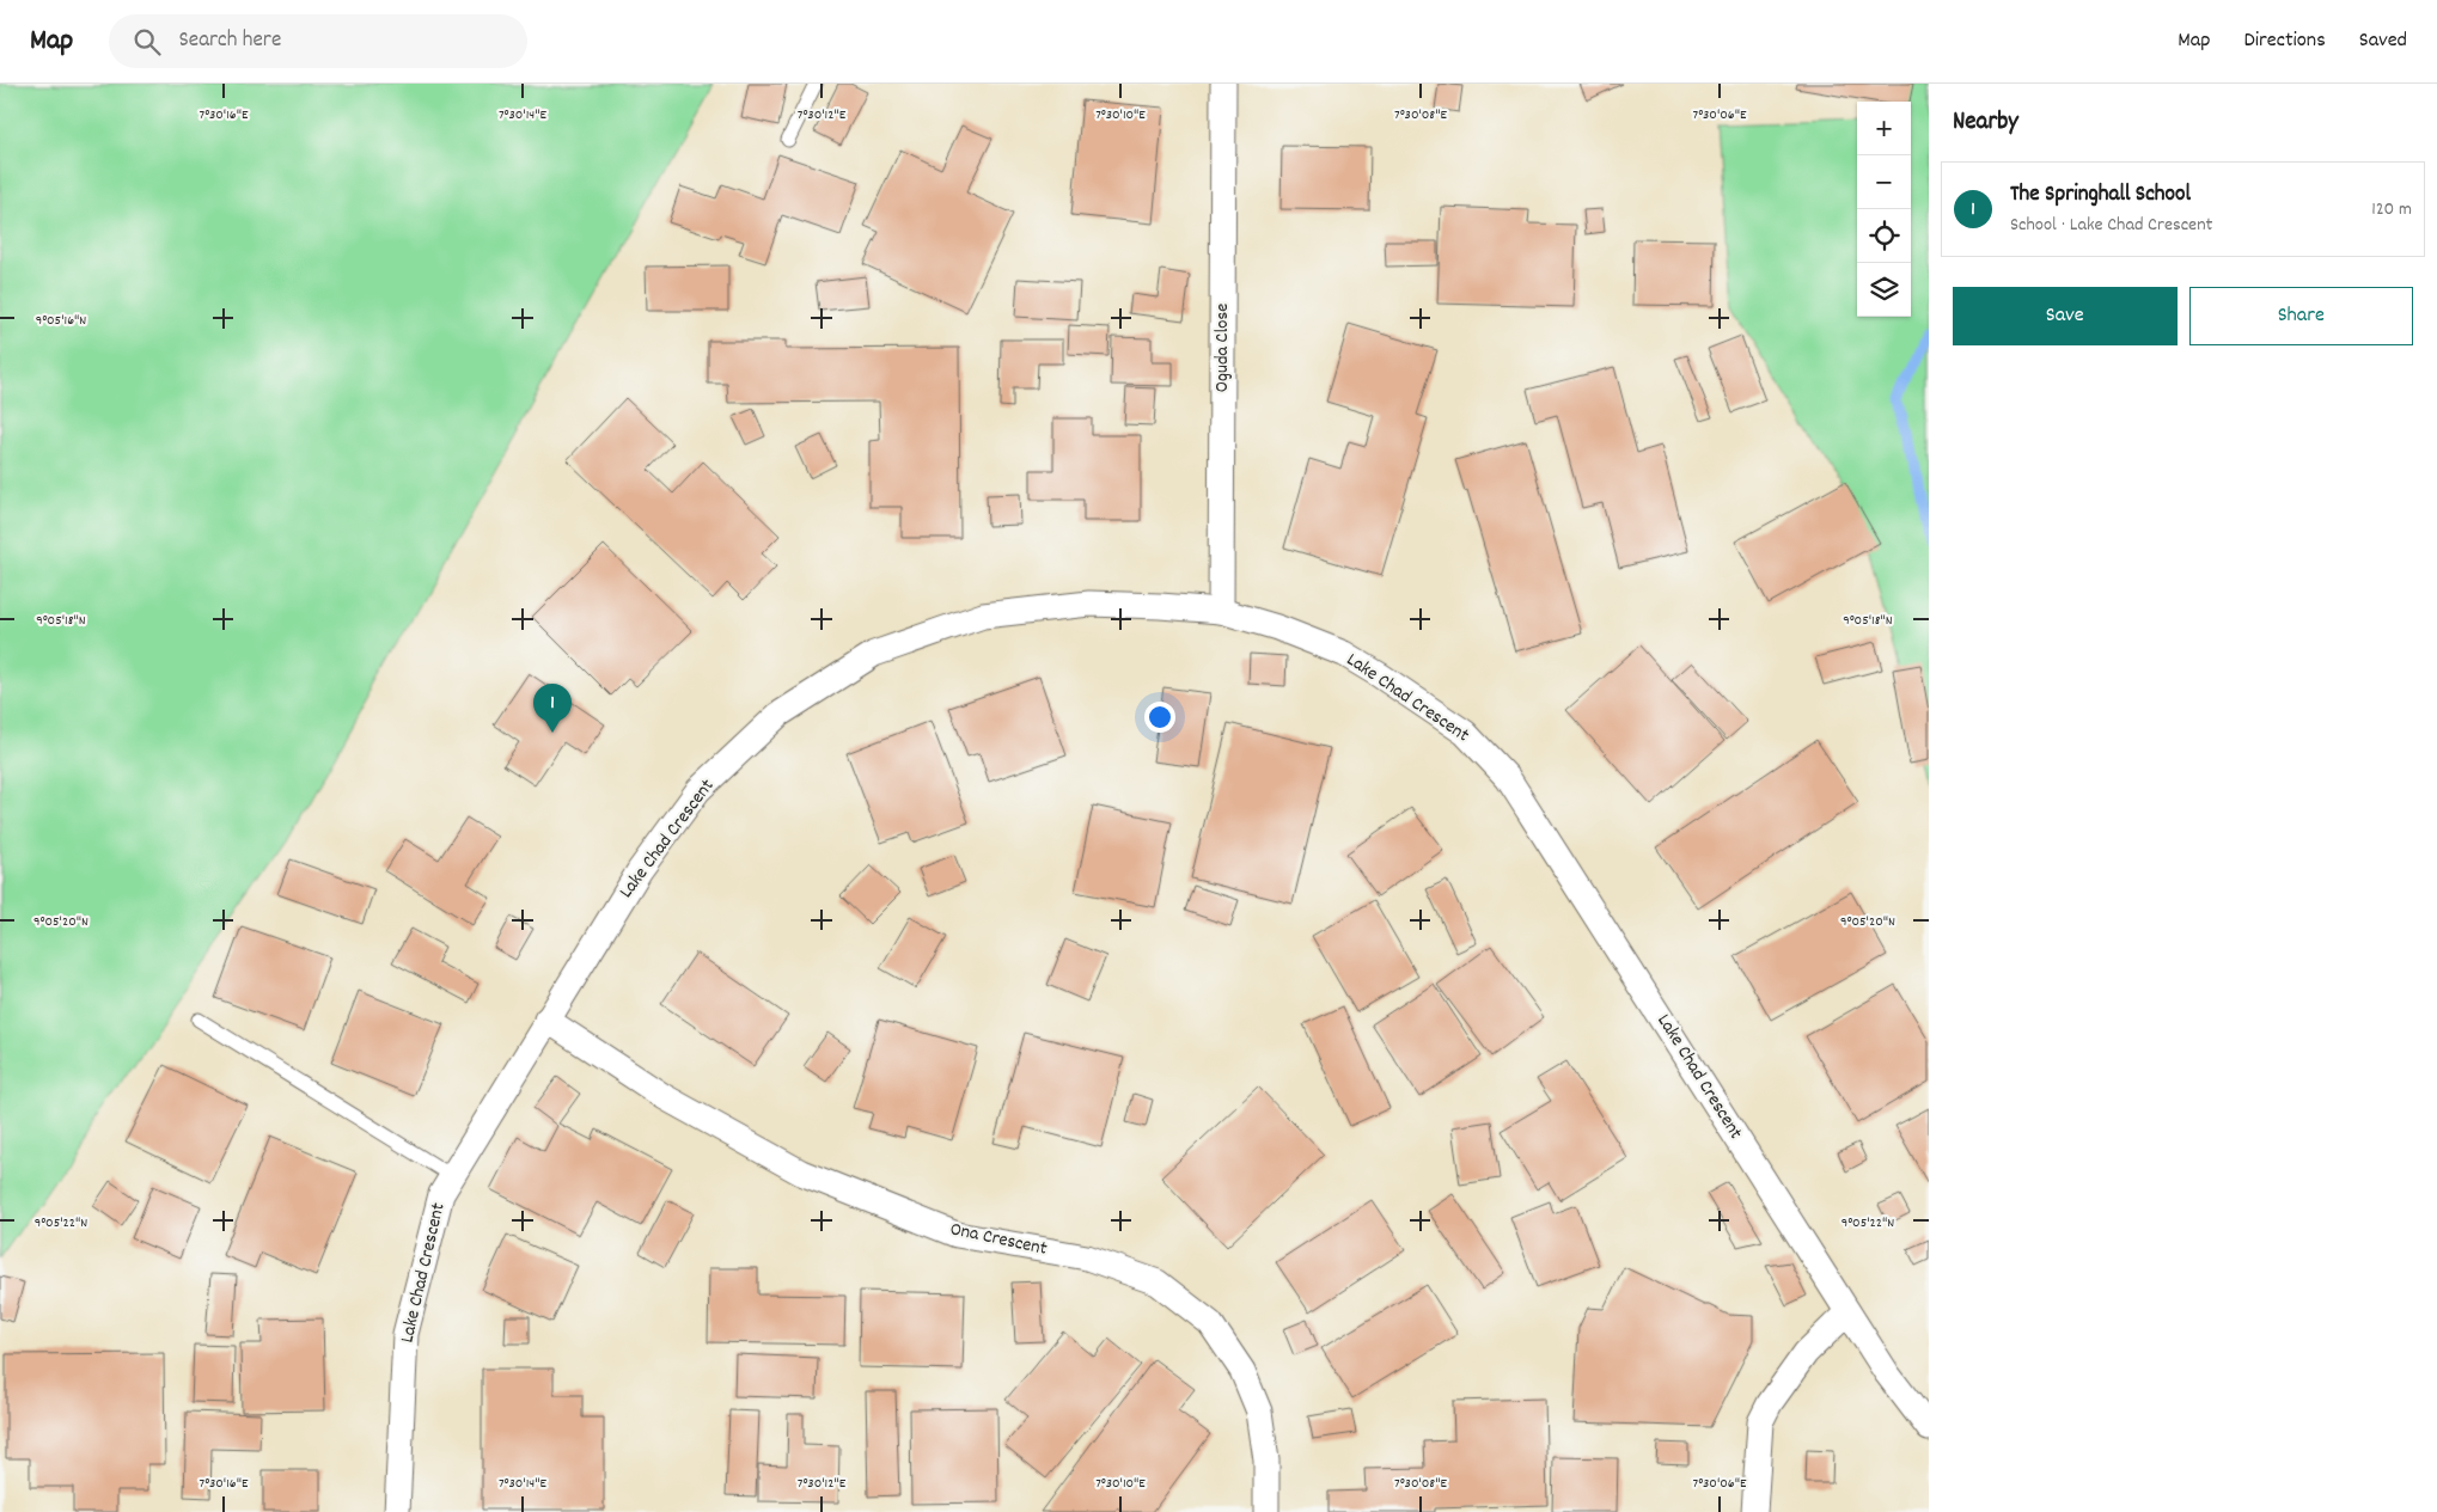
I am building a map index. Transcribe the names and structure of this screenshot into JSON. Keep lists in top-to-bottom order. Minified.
{"streets":{"street":["Oguda Close","Lake Chad Crescent","Ona Crescent"]},"crossings":[["Oguda Close","Lake Chad Crescent"],["Lake Chad Crescent","Ona Crescent"]],"page":{"header":"Map","search":"Search here","nav":["Map","Directions","Saved"],"heading":"Nearby","map_buttons":["+","−"],"list":[{"mark":"1","name":"The Springhall School","note":"School · Lake Chad Crescent","value":"120 m"}],"buttons":["Save","Share"],"pins":"1"},"coordinates":["7°30'16\"E","7°30'14\"E","7°30'12\"E","7°30'10\"E","7°30'08\"E","7°30'06\"E","9°05'16\"N","9°05'18\"N","9°05'20\"N","9°05'22\"N"]}
